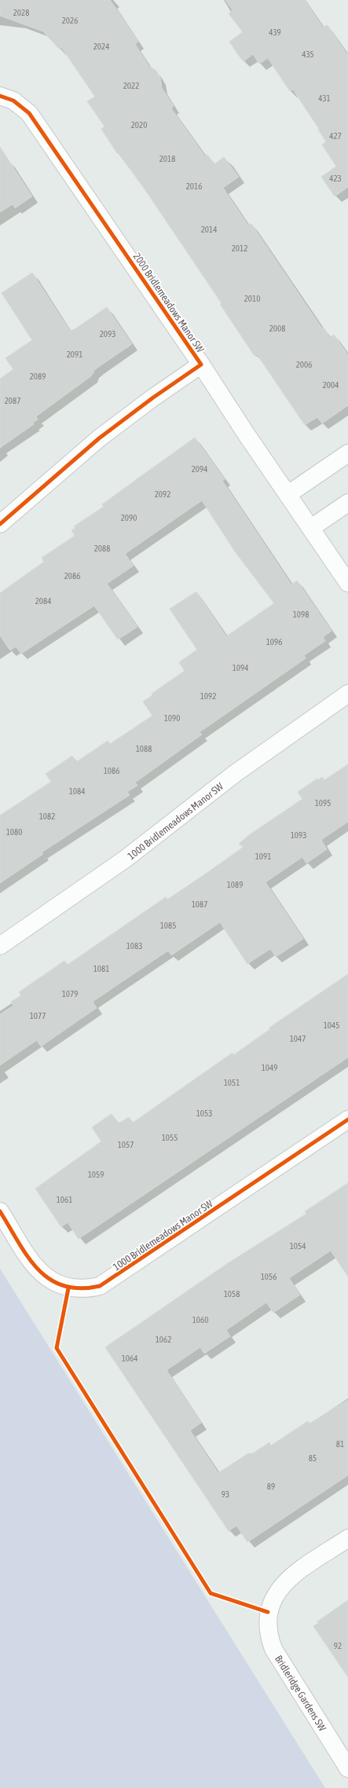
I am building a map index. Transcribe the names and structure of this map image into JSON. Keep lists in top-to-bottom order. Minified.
{"streets":{"street":["2000 Bridlemeadows Manor SW","1000 Bridlemeadows Manor SW","Bridleridge Gardens SW"]},"house_numbers":["2028","2026","439","2024","435","2022","431","2020","427","2018","423","2016","2014","2012","2010","2008","2093","2091","2006","2089","2004","2087","2094","2092","2090","2088","2086","2084","1098","1096","1094","1092","1090","1088","1086","1084","1095","1082","1080","1093","1091","1089","1087","1085","1083","1081","1079","1077","1045","1047","1049","1051","1053","1055","1057","1059","1061","1054","1056","1058","1060","1062","1064","81","85","89","93","92"]}
